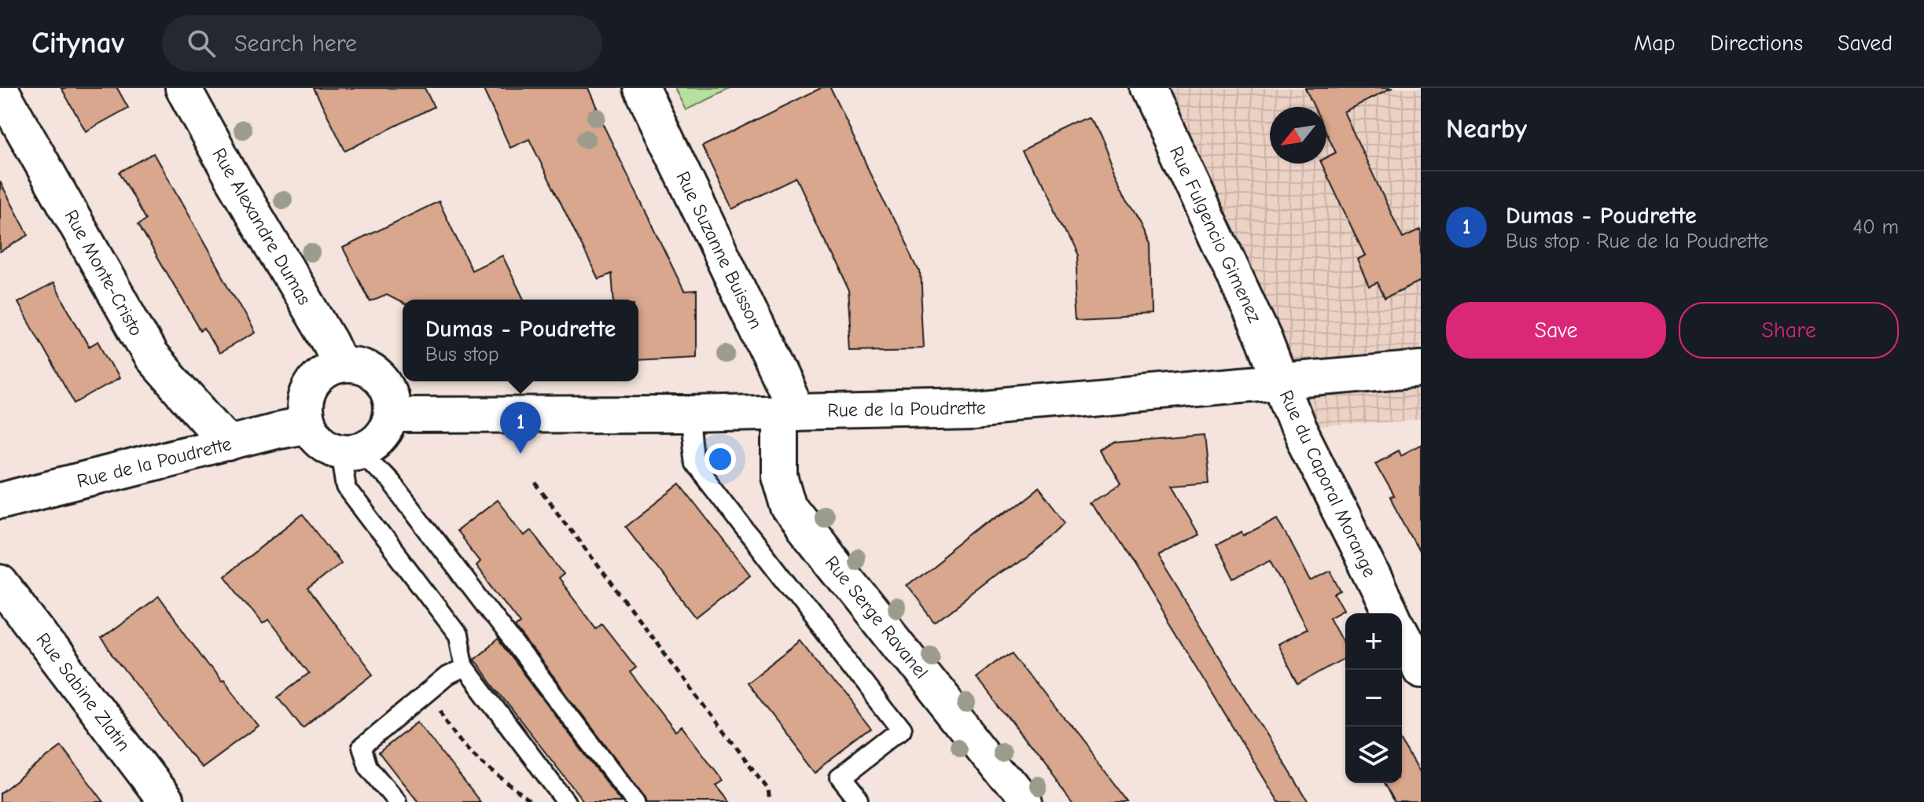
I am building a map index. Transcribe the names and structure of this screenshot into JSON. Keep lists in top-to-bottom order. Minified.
{"streets":{"street":["Rue Alexandre Dumas","Rue Fulgencio Gimenez","Rue Suzanne Buisson","Rue Monte-Cristo","Rue de la Poudrette","Rue du Caporal Morange","Rue Serge Ravanel","Rue Sabine Zlatin"]},"crossings":[["Rue Alexandre Dumas","Rue de la Poudrette"],["Rue Fulgencio Gimenez","Rue de la Poudrette"],["Rue Fulgencio Gimenez","Rue du Caporal Morange"],["Rue Suzanne Buisson","Rue de la Poudrette"],["Rue Suzanne Buisson","Rue Serge Ravanel"],["Rue Monte-Cristo","Rue de la Poudrette"],["Rue de la Poudrette","Rue du Caporal Morange"],["Rue de la Poudrette","Rue Serge Ravanel"]],"north":"bottom left","page":{"header":"Citynav","search":"Search here","nav":["Map","Directions","Saved"],"heading":"Nearby","list":[{"mark":"1","name":"Dumas - Poudrette","note":"Bus stop · Rue de la Poudrette","value":"40 m"}],"buttons":["Save","Share"],"popup":["Dumas - Poudrette","Bus stop"],"pins":"1","map_buttons":["+","−"]}}
